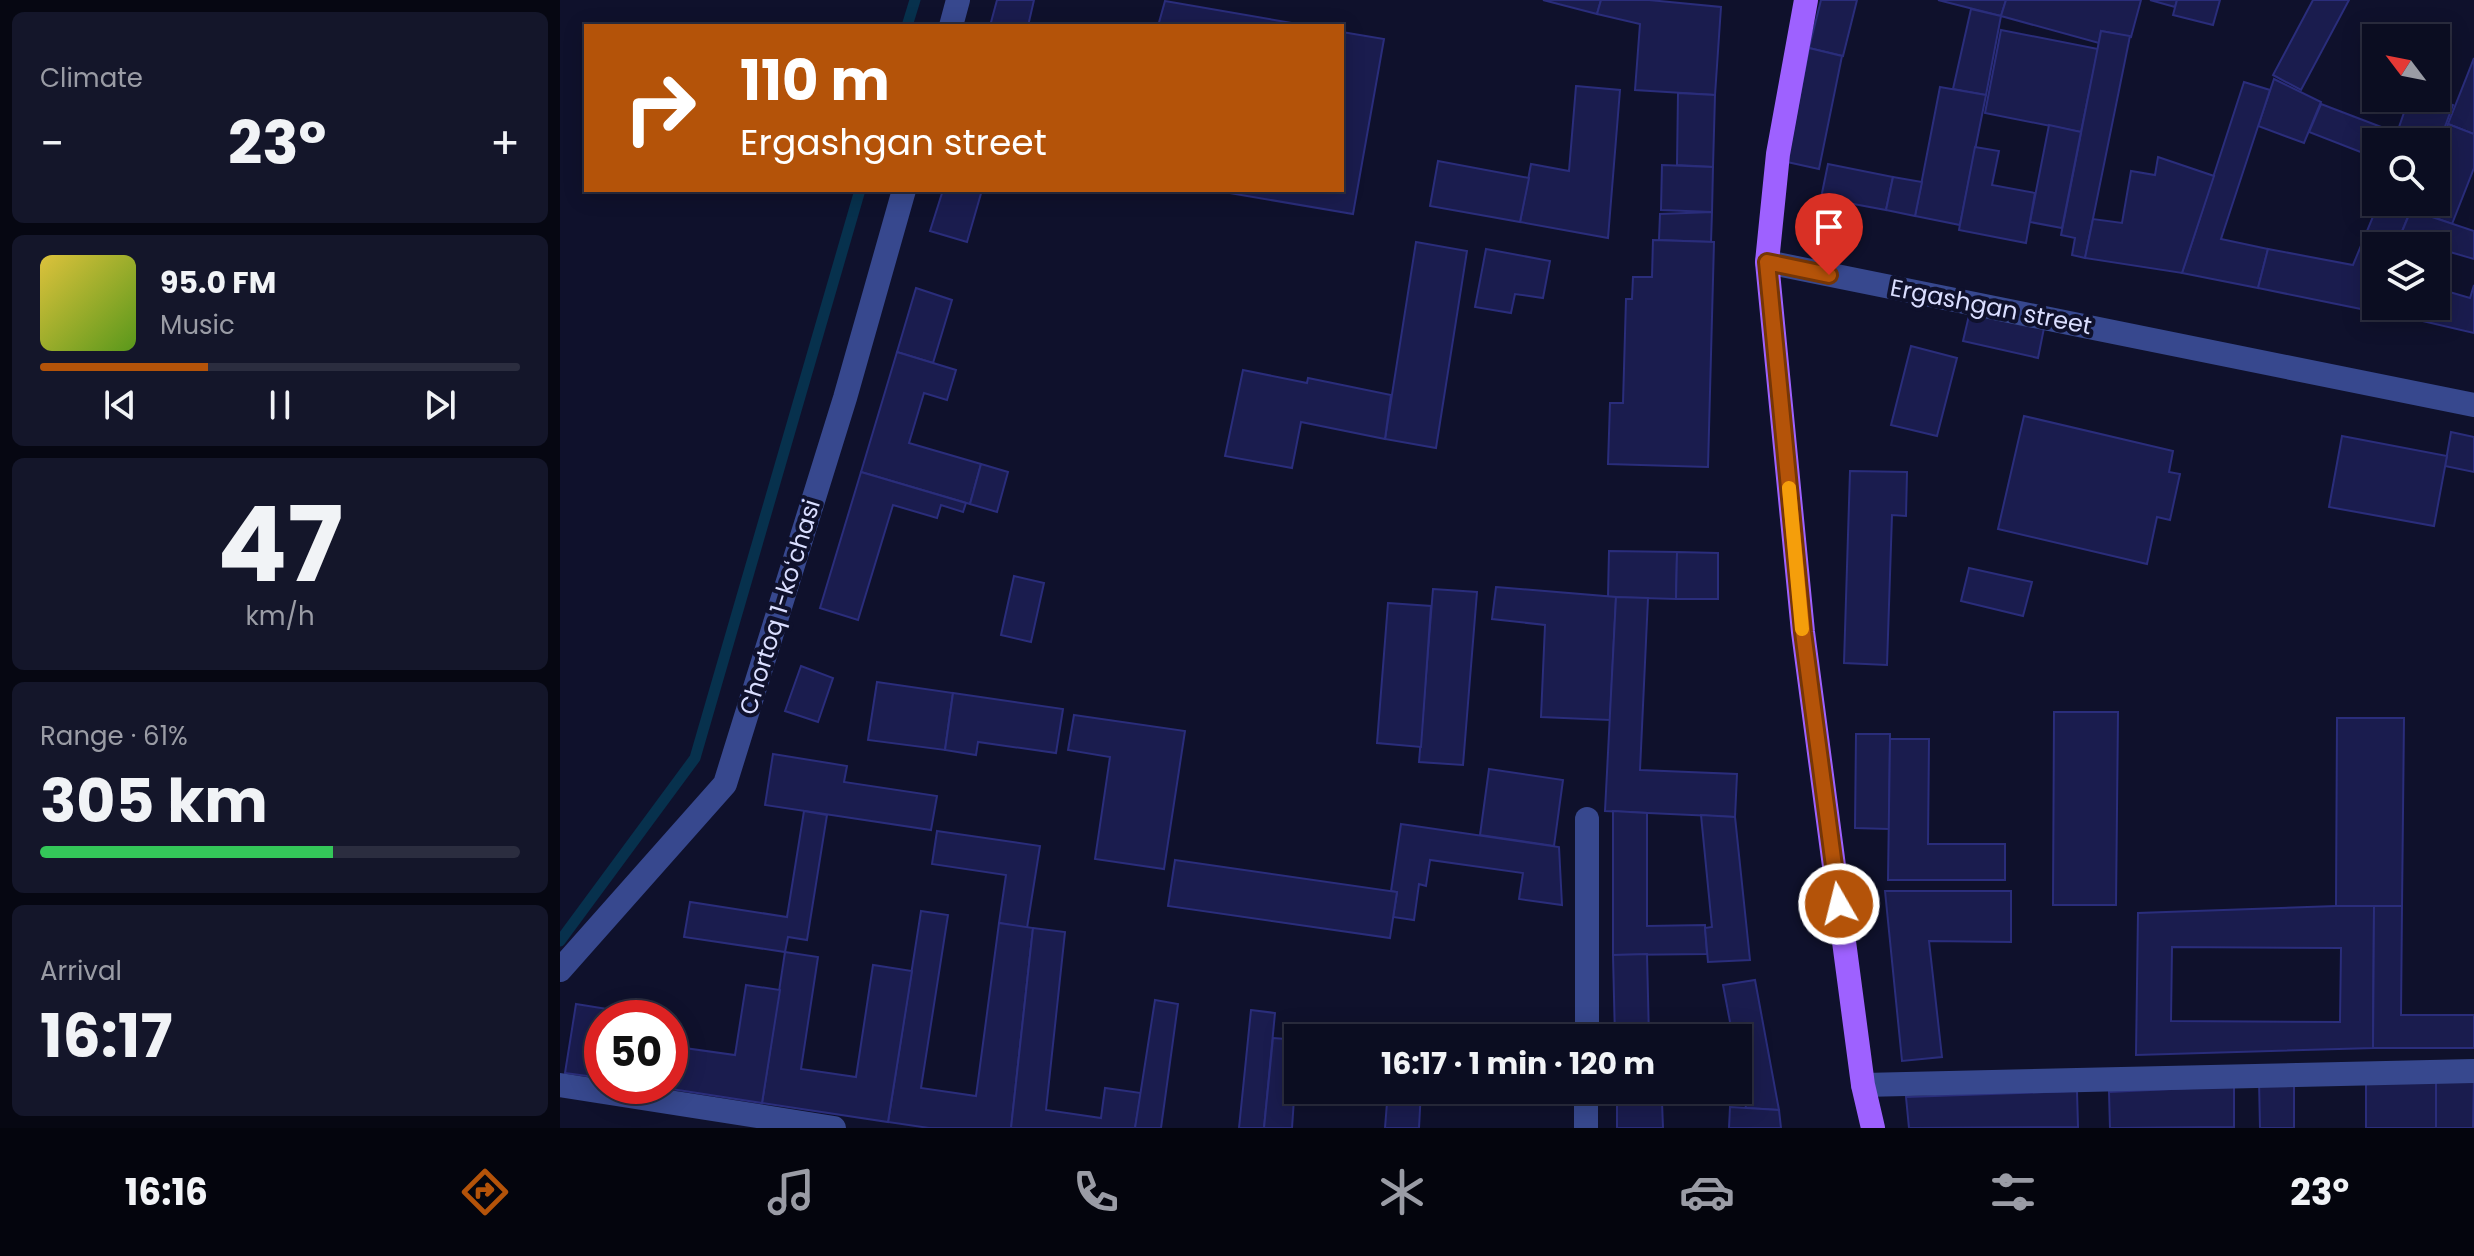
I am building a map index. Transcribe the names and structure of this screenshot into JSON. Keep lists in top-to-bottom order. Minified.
{"streets":{"street":["Ergashgan street","Chortoq 1-koʻchasi"]},"north":"top left","page":{"tile":["Climate",["47","km/h"],["Range · 61%","305 km"],["Arrival","16:17"]],"turn":["110 m","Ergashgan street"],"heat":["−","23°","+"],"song":["95.0 FM","Music"],"limit":"50","trip":"16:17 · 1 min · 120 m","tabs":["16:16","23°"]}}
